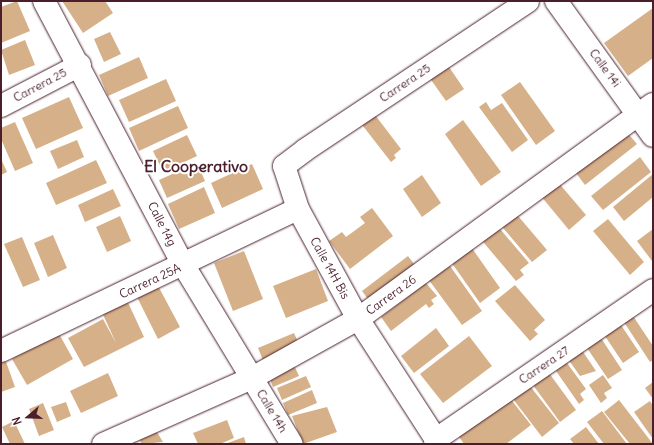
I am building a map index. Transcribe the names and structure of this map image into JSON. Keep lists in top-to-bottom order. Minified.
{"streets":{"street":["Calle 14i","Carrera 25","Calle 14g","Calle 14H Bis","Carrera 25A","Carrera 26","Carrera 27","Calle 14h"]},"crossings":[["Calle 14i","Carrera 26"],["Carrera 25","Calle 14g"],["Carrera 25","Calle 14H Bis"],["Calle 14g","Carrera 25A"],["Calle 14g","Carrera 26"],["Calle 14g","Calle 14h"],["Calle 14H Bis","Carrera 25A"],["Calle 14H Bis","Carrera 26"],["Calle 14H Bis","Carrera 27"],["Carrera 26","Calle 14h"]],"districts":["El Cooperativo"],"north":"left"}
